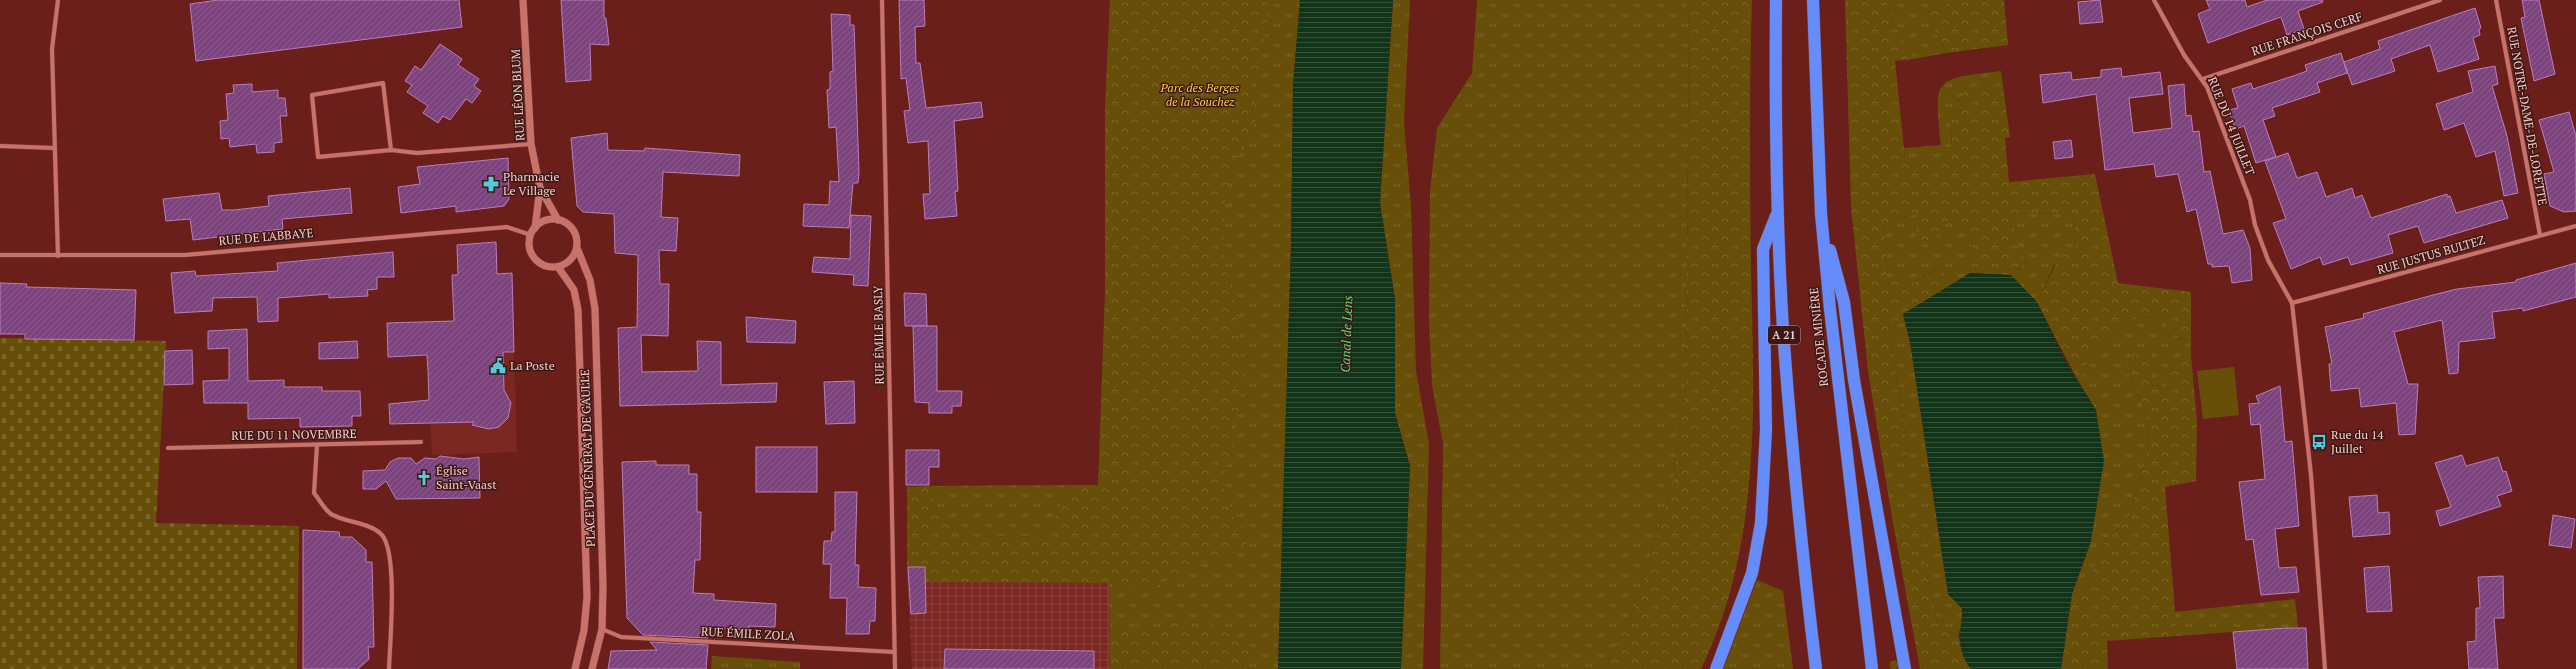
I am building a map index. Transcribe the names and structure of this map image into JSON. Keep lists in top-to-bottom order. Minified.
{"streets":{"highway":["A 21","ROCADE MINIÈRE"],"street":["RUE FRANÇOIS CERF","RUE LÉON BLUM","RUE NOTRE-DAME-DE-LORETTE","RUE DU 14 JUILLET","RUE DE L'ABBAYE","RUE JUSTUS BULTEZ","RUE ÉMILE BASLY","RUE DU 11 NOVEMBRE","PLACE DU GÉNÉRAL DE GAULLE","RUE ÉMILE ZOLA"]},"crossings":[["RUE FRANÇOIS CERF","RUE DU 14 JUILLET"],["RUE LÉON BLUM","RUE DE L'ABBAYE"],["RUE LÉON BLUM","PLACE DU GÉNÉRAL DE GAULLE"],["RUE NOTRE-DAME-DE-LORETTE","RUE JUSTUS BULTEZ"],["RUE DU 14 JUILLET","RUE JUSTUS BULTEZ"],["RUE DE L'ABBAYE","PLACE DU GÉNÉRAL DE GAULLE"],["RUE ÉMILE BASLY","RUE ÉMILE ZOLA"],["PLACE DU GÉNÉRAL DE GAULLE","RUE ÉMILE ZOLA"]],"water":["Canal de Lens"],"parks":["Parc des Berges de la Souchez"],"places":{"pharmacy":["Pharmacie Le Village"],"public building":["La Poste"],"bus stop":["Rue du 14 Juillet"],"church":["Église Saint-Vaast"]}}
